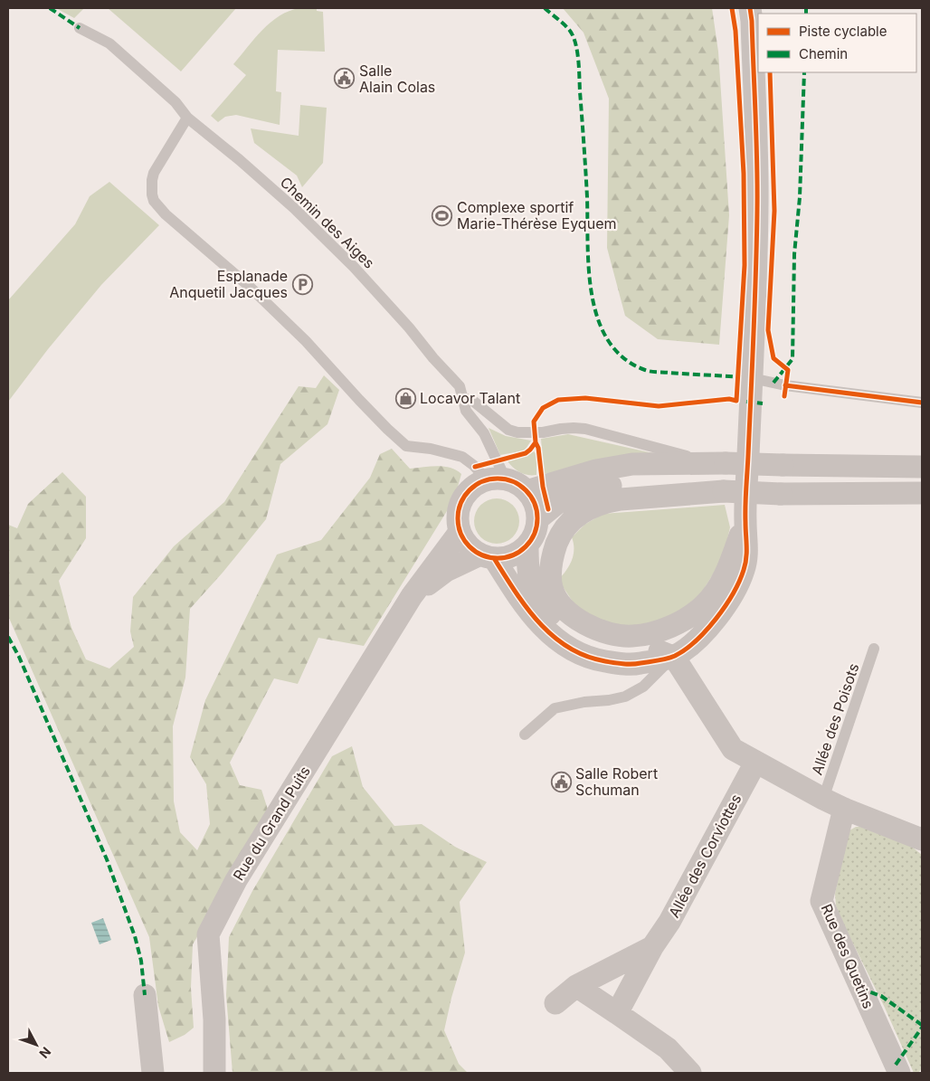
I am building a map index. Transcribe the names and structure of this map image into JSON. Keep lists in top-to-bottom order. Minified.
{"streets":{"street":["Rue du Grand Puits","Allée des Corviottes","Rue des Quetins"],"lane":["Chemin des Aiges","Allée des Poisots"]},"crossings":[["Chemin des Aiges","Rue du Grand Puits"]],"places":{"public building":["Salle Alain Colas","Salle Robert Schuman"],"sports":["Complexe sportif Marie-Thérèse Eyquem"],"parking":["Esplanade Anquetil Jacques"],"shop":["Locavor Talant"]},"legend":["Piste cyclable","Chemin"],"north":"bottom right"}
